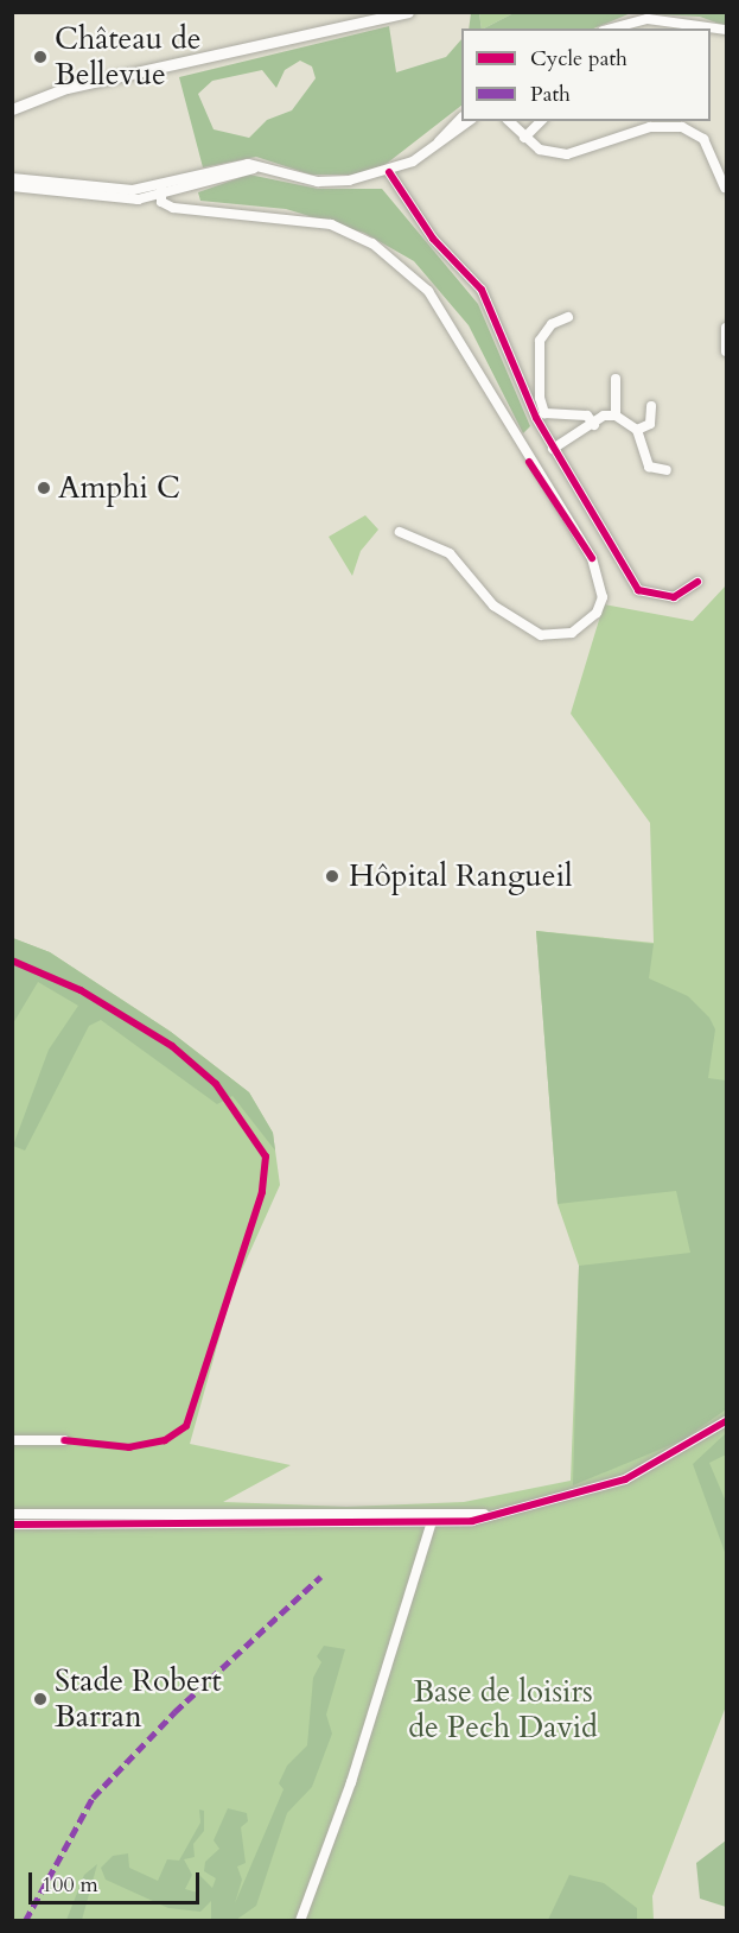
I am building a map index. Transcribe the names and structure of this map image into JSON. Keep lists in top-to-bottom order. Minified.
{"parks":["Base de loisirs de Pech David"],"places":["Château de Bellevue","Amphi C","Hôpital Rangueil","Stade Robert Barran"],"legend":["Cycle path","Path"],"scale_bar":"100 m"}
